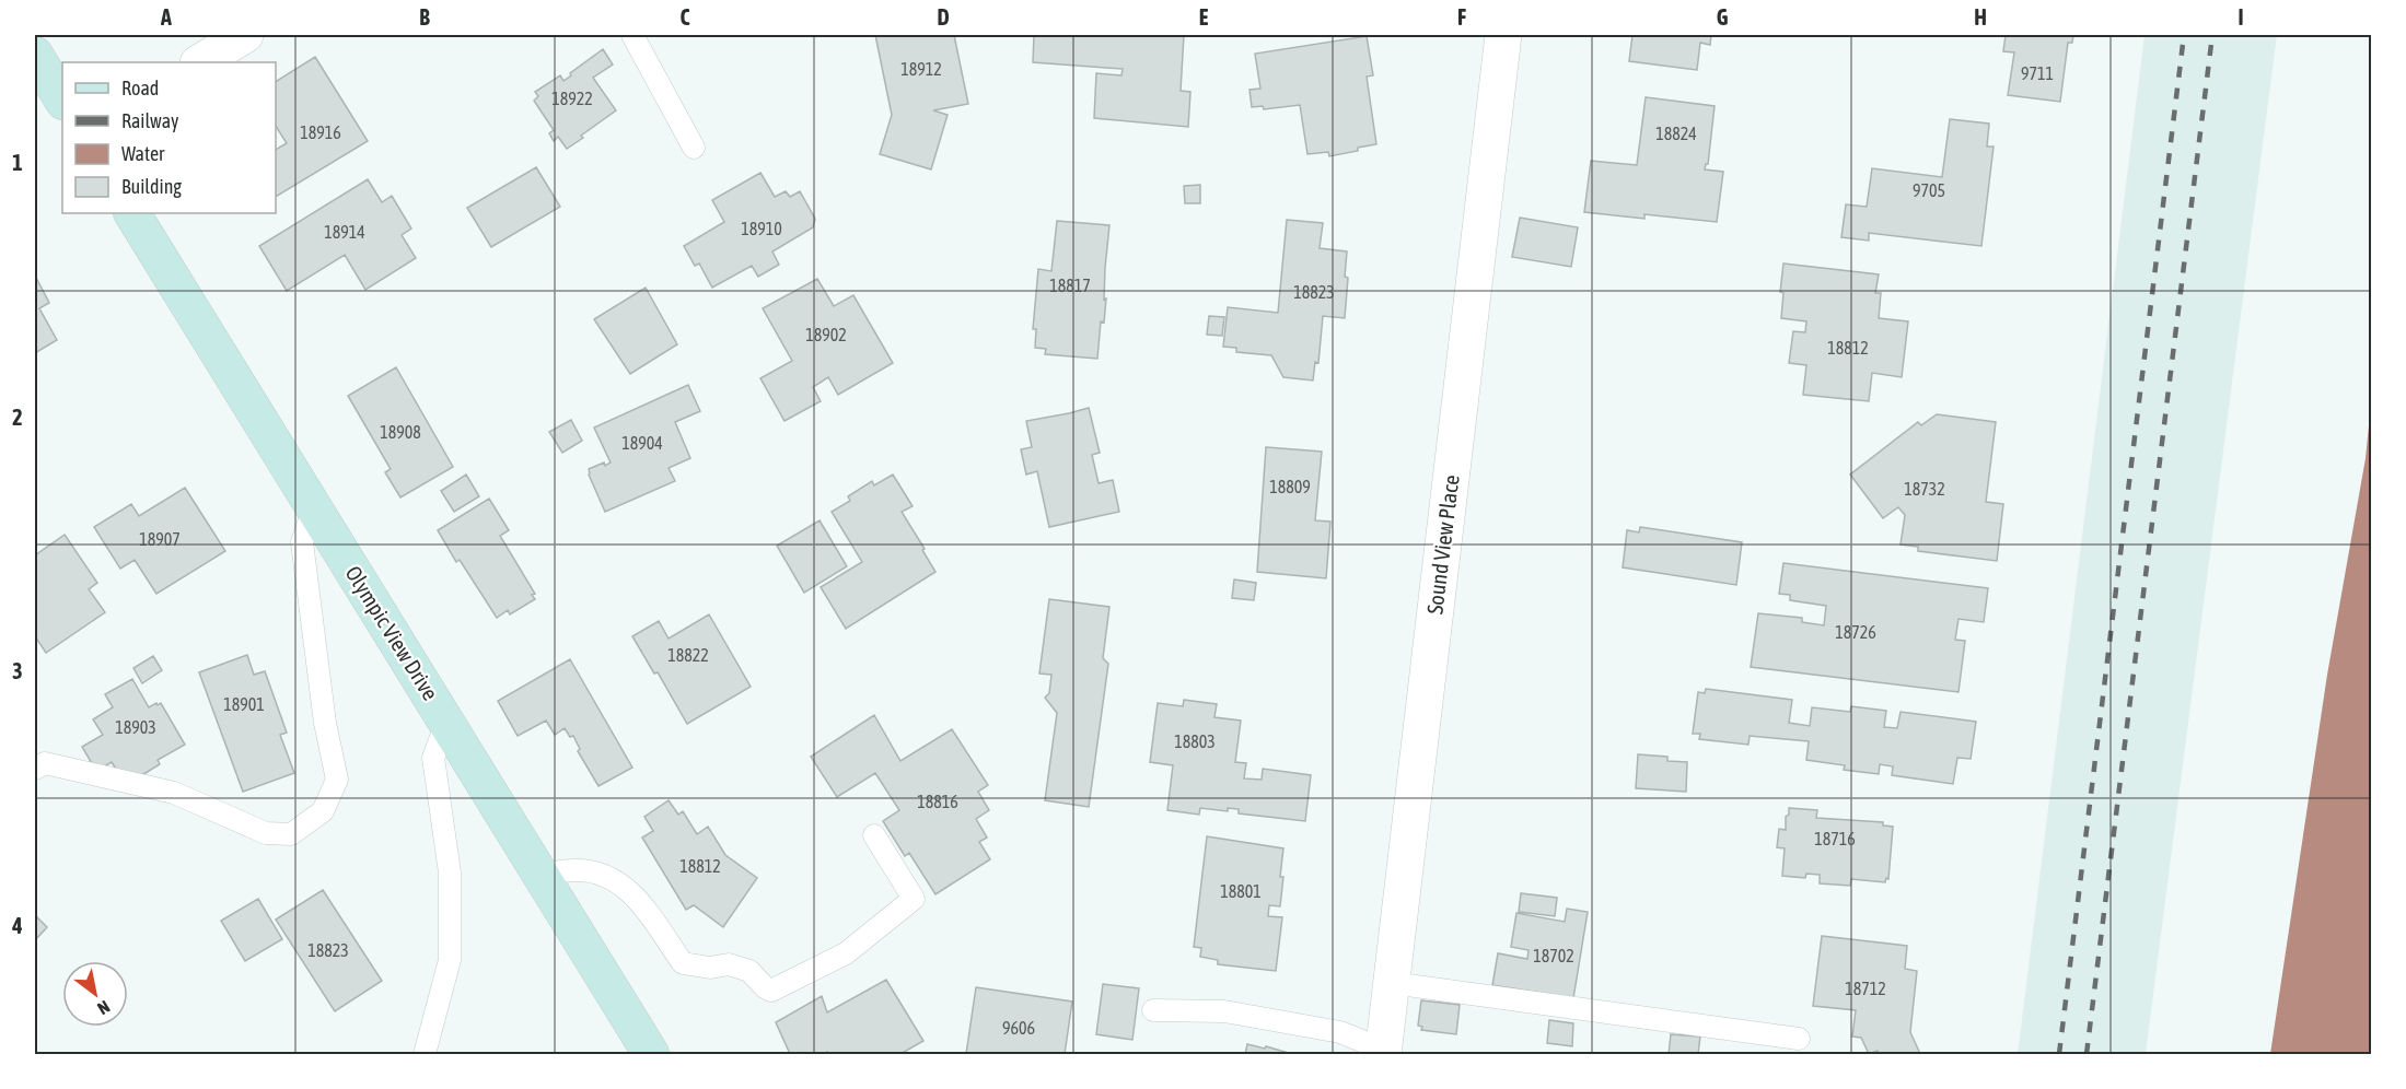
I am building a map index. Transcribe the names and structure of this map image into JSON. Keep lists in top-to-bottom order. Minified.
{"streets":{"main road":["Olympic View Drive"],"street":["Sound View Place"]},"house_numbers":["18912","9711","18922","18916","18824","9705","18910","18914","18817","18823","18902","18812","18908","18904","18809","18732","18907","18726","18822","18901","18903","18803","18816","18716","18812","18801","18823","18702","18712","9606"],"legend":["Road","Railway","Water","Building"],"north":"bottom right","grid":{"columns":["A","B","C","D","E","F","G","H","I"],"rows":["1","2","3","4"]}}
